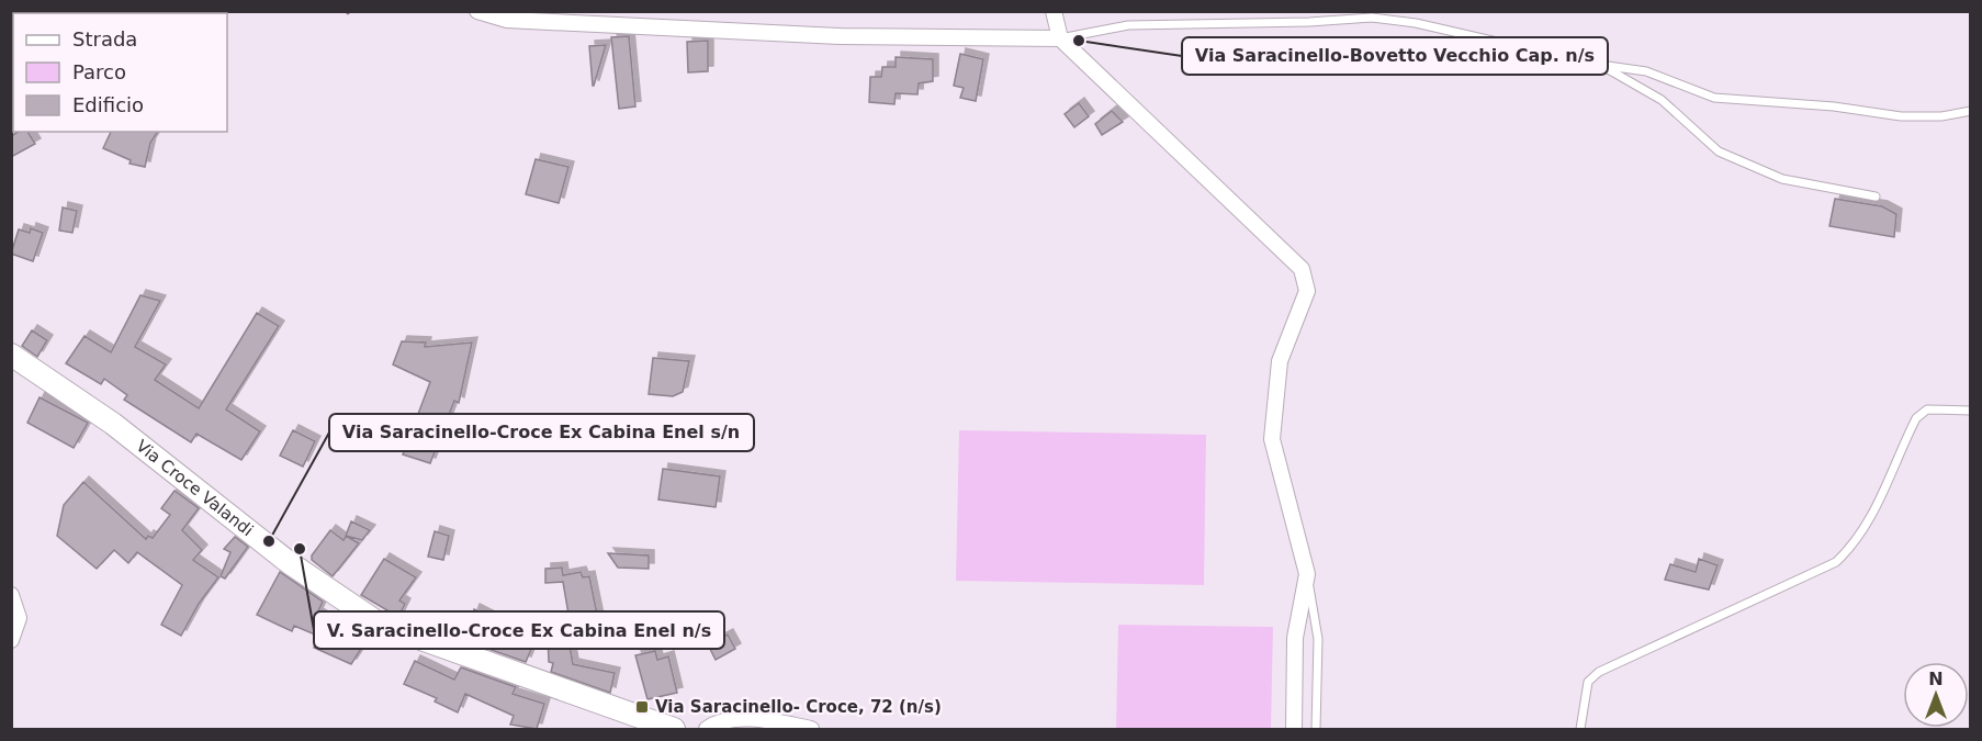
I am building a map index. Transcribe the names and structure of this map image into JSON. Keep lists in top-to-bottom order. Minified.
{"streets":{"street":["Via Croce Valandi"]},"places":{"other":["Via Saracinello-Bovetto Vecchio Cap. n/s","Via Saracinello-Croce Ex Cabina Enel s/n","V. Saracinello-Croce Ex Cabina Enel n/s"],"transit":["Via Saracinello- Croce, 72 (n/s)"]},"legend":["Strada","Parco","Edificio"],"north":"top"}
